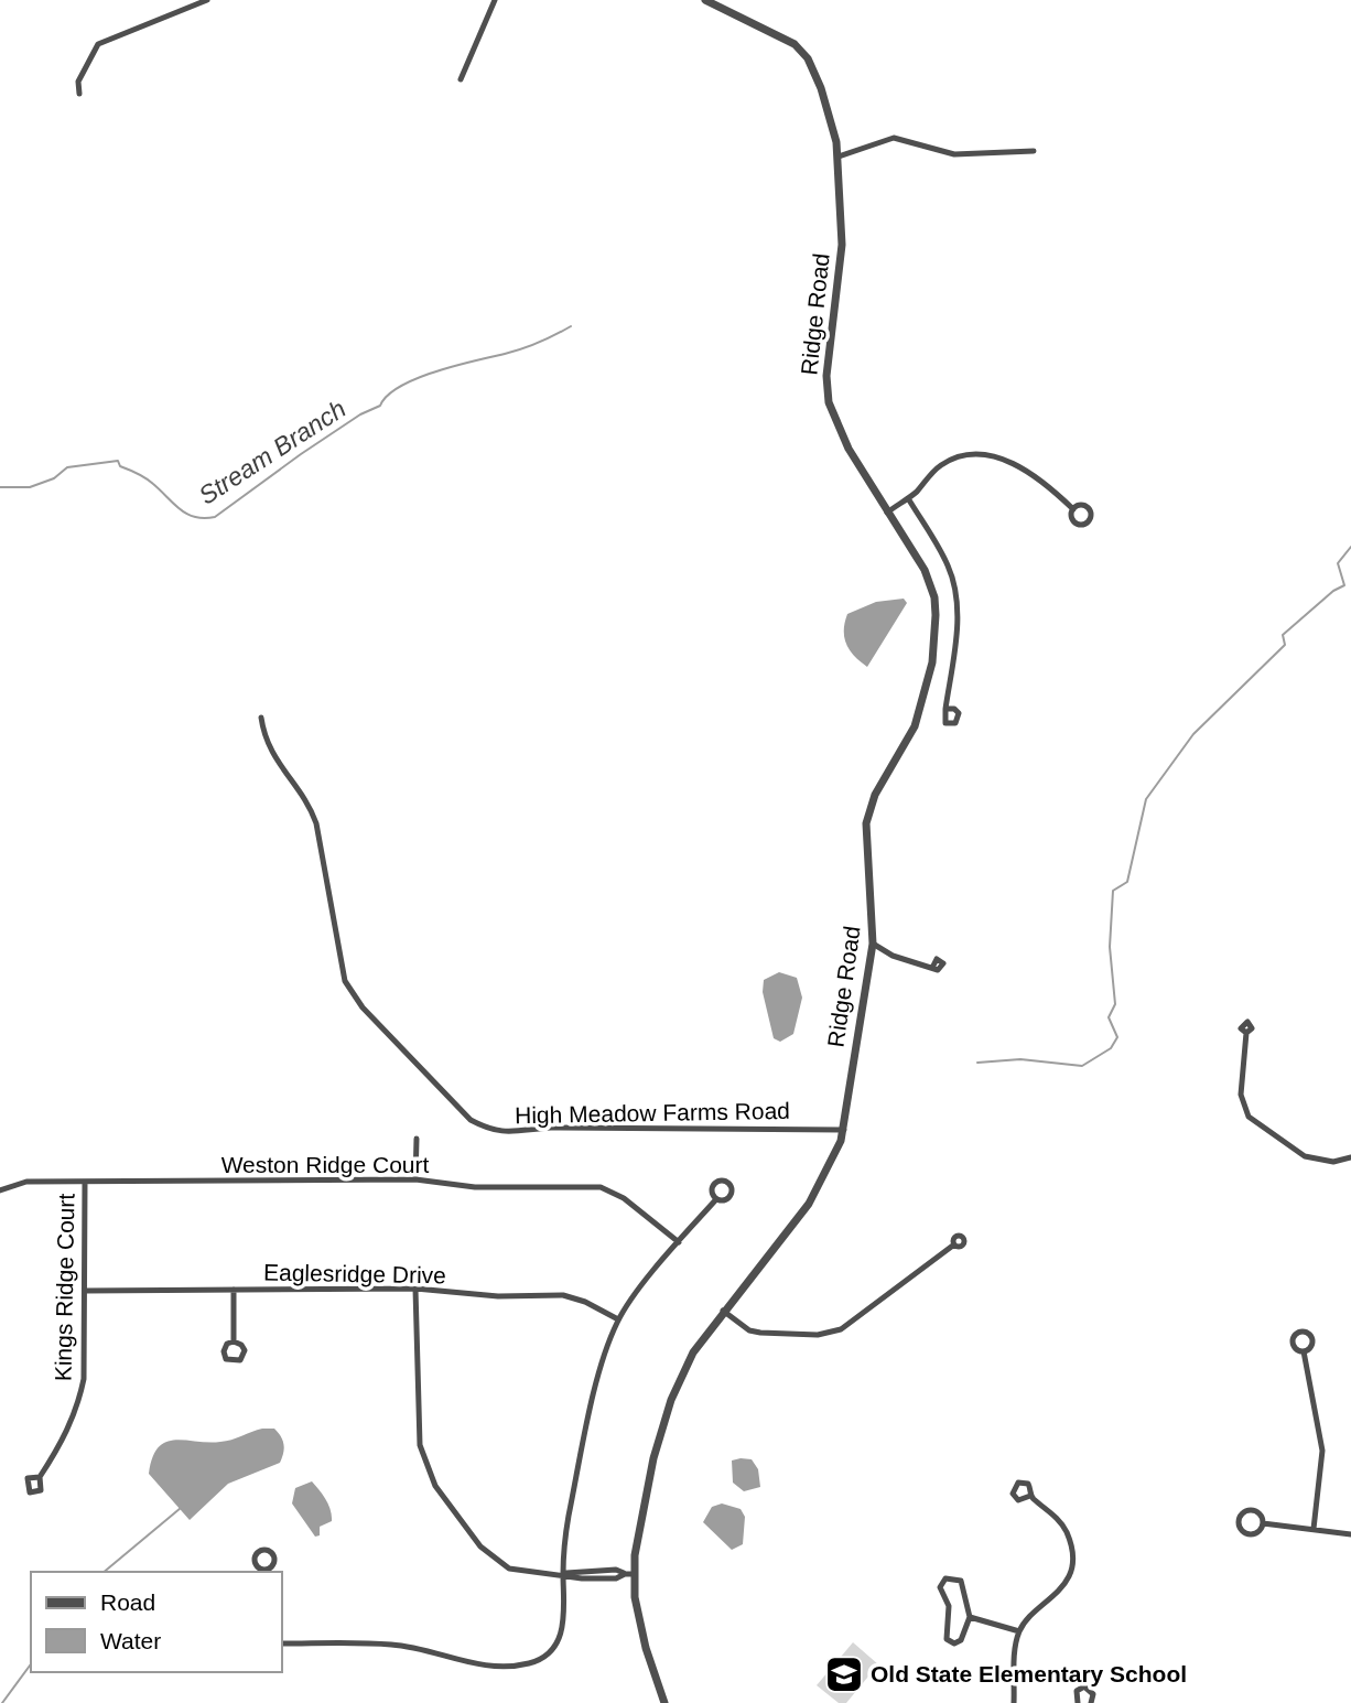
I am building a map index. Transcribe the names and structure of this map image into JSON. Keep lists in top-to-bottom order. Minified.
{"streets":{"street":["Ridge Road","High Meadow Farms Road","Weston Ridge Court","Eaglesridge Drive","Kings Ridge Court"]},"crossings":[["Ridge Road","High Meadow Farms Road"],["Weston Ridge Court","Kings Ridge Court"],["Eaglesridge Drive","Kings Ridge Court"]],"water":["Stream Branch"],"places":{"school or university":["Old State Elementary School"]},"legend":["Road","Water"]}
